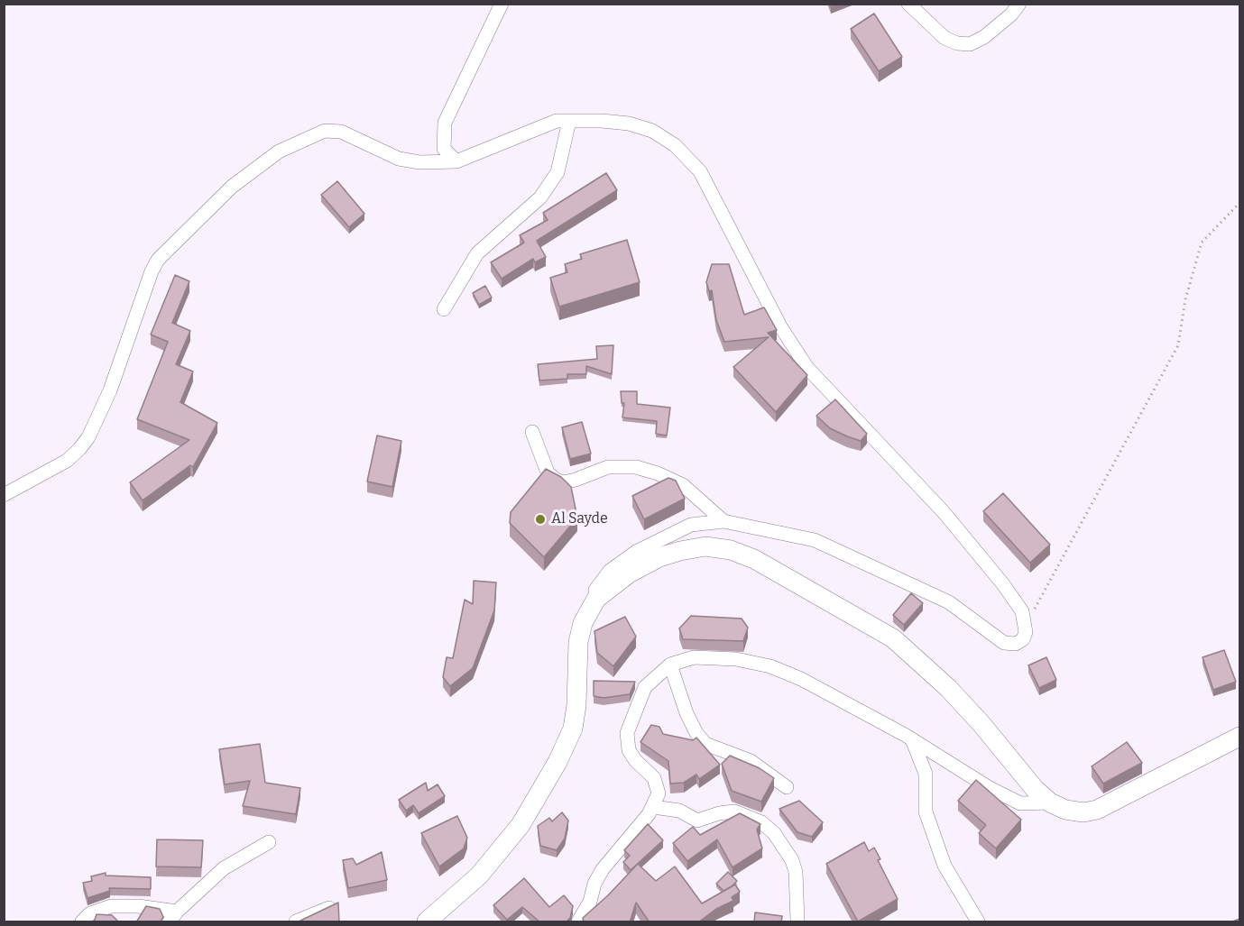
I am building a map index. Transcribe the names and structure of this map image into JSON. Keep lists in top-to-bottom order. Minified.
{"places":["Al Sayde"]}
